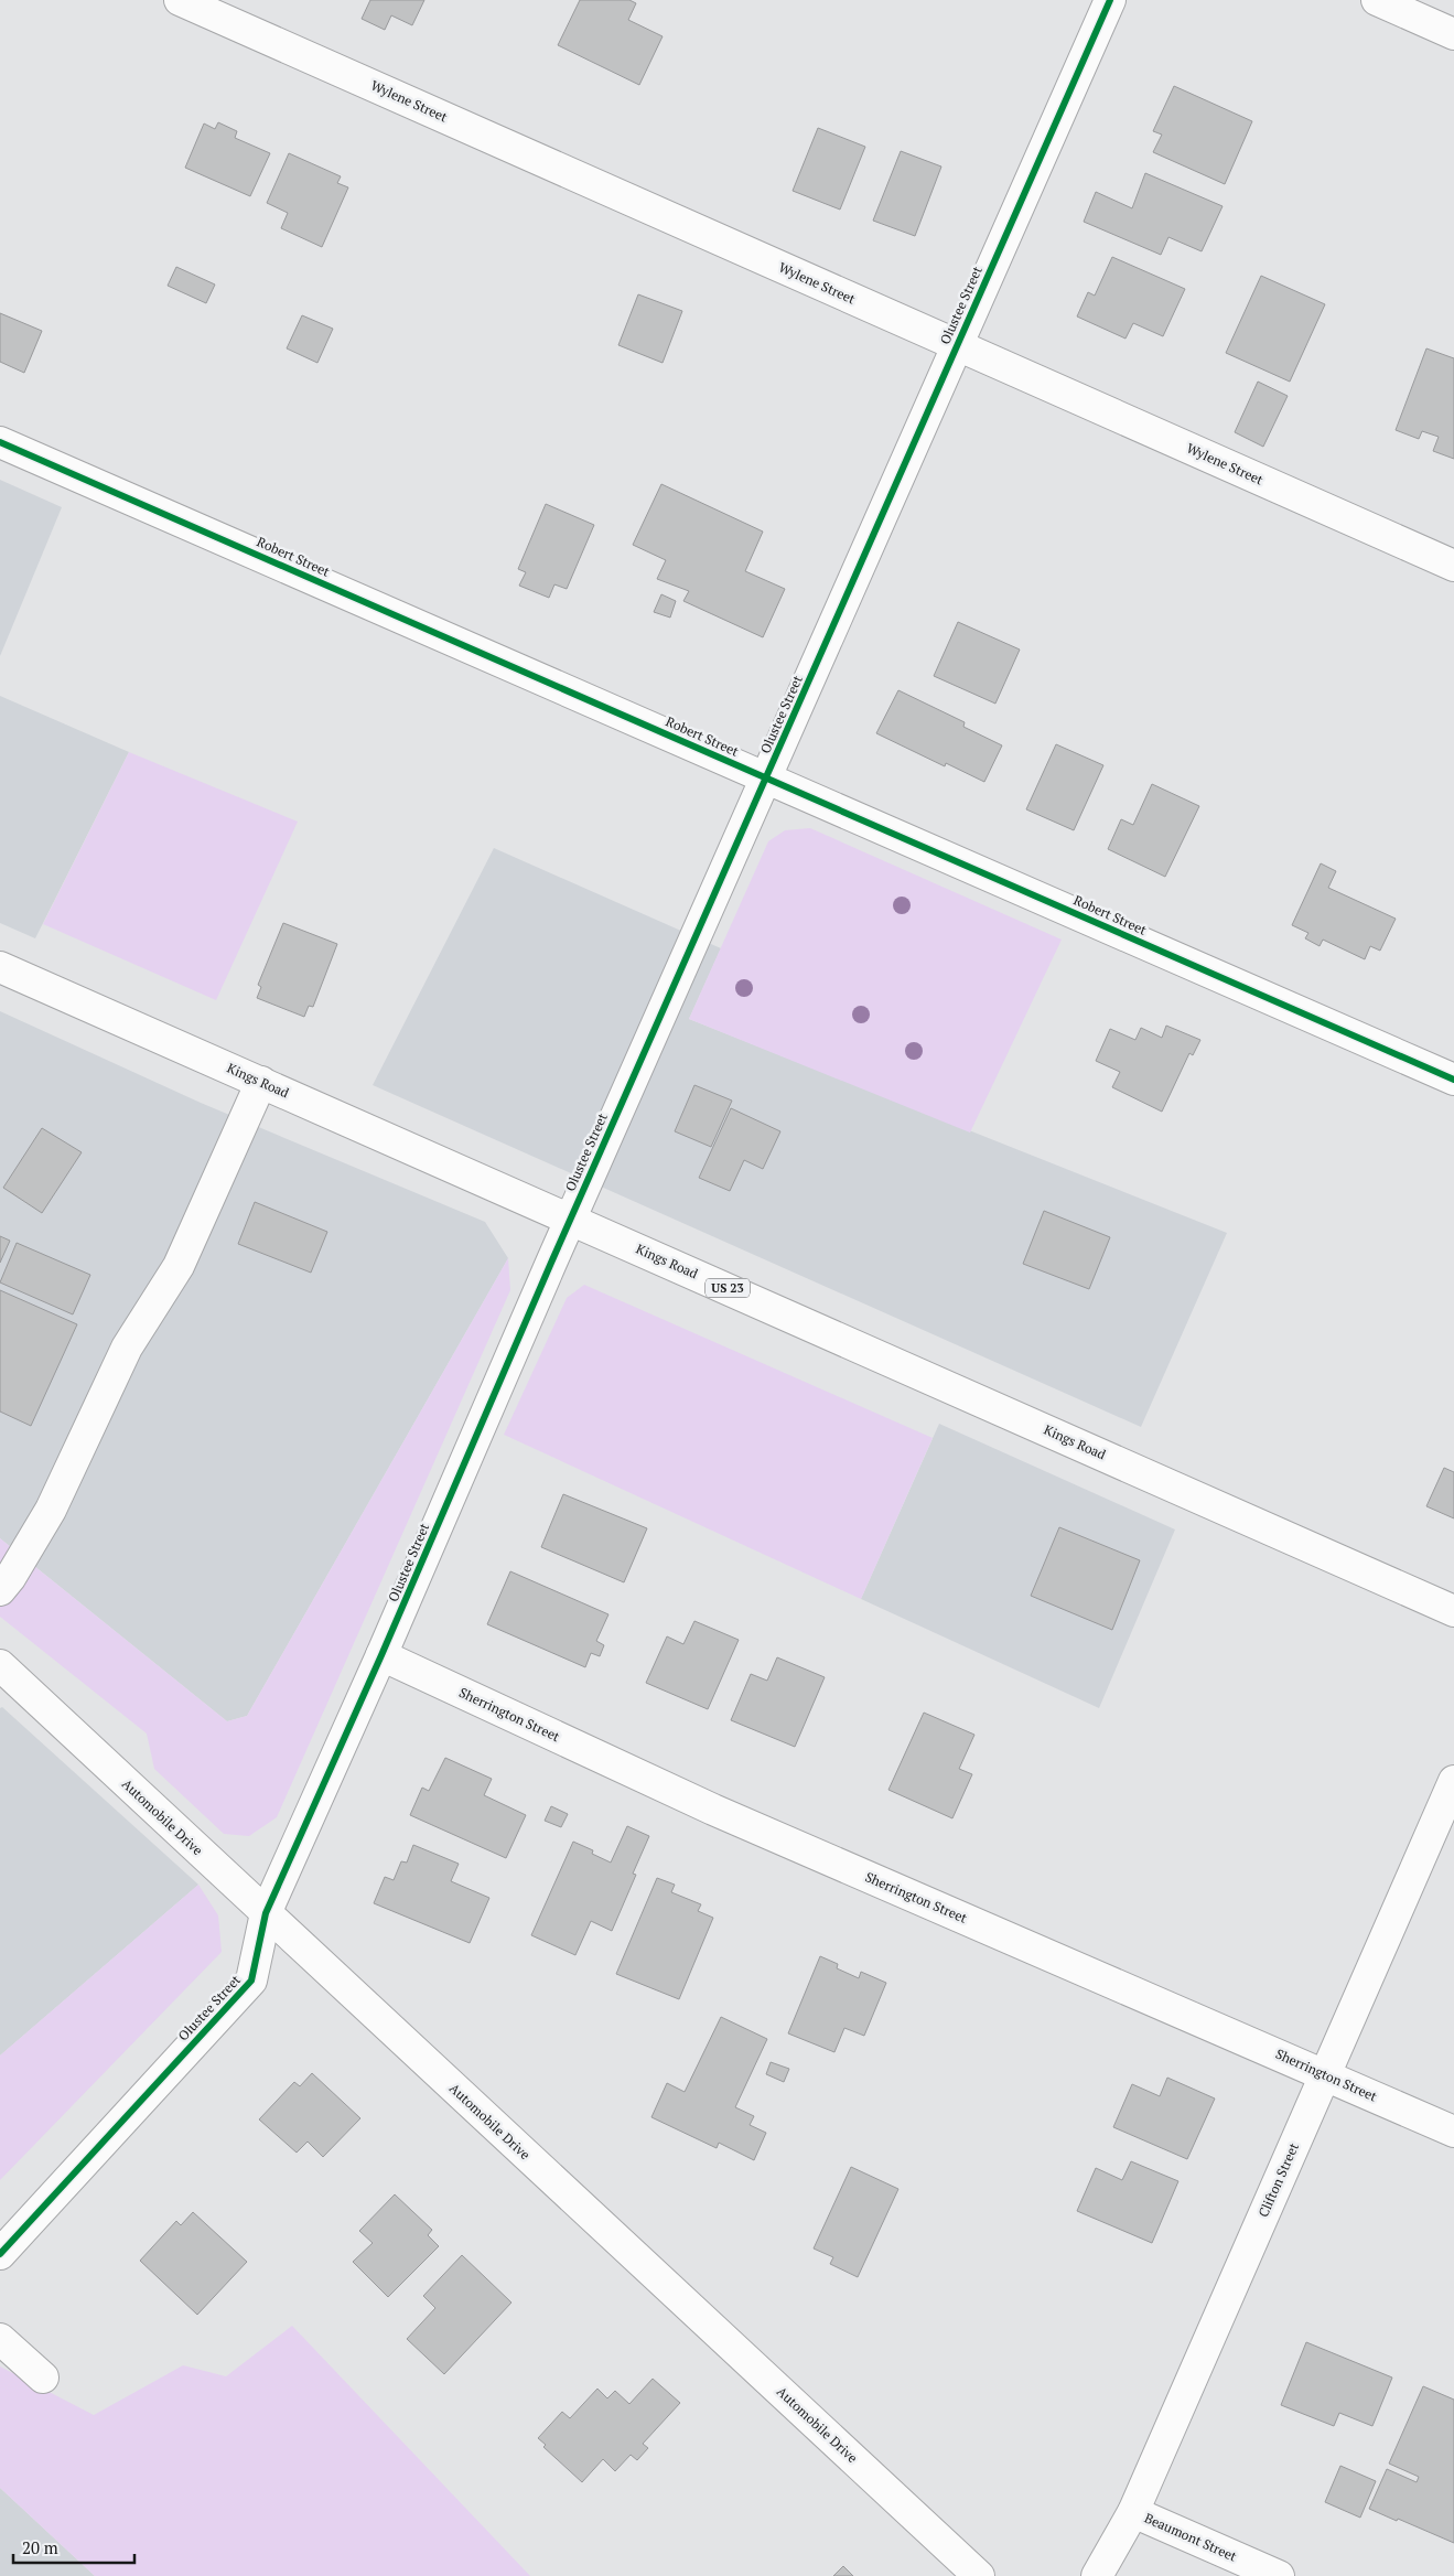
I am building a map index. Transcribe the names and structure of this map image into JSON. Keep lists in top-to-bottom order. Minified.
{"streets":{"street":["Wylene Street","Olustee Street","Robert Street","Kings Road","US 23","Sherrington Street","Automobile Drive","Clifton Street","Beaumont Street"]},"crossings":[["Wylene Street","Olustee Street"],["Olustee Street","Robert Street"],["Olustee Street","Kings Road"],["Olustee Street","Sherrington Street"],["Olustee Street","Automobile Drive"],["Sherrington Street","Clifton Street"],["Clifton Street","Beaumont Street"]],"scale_bar":"20 m"}
